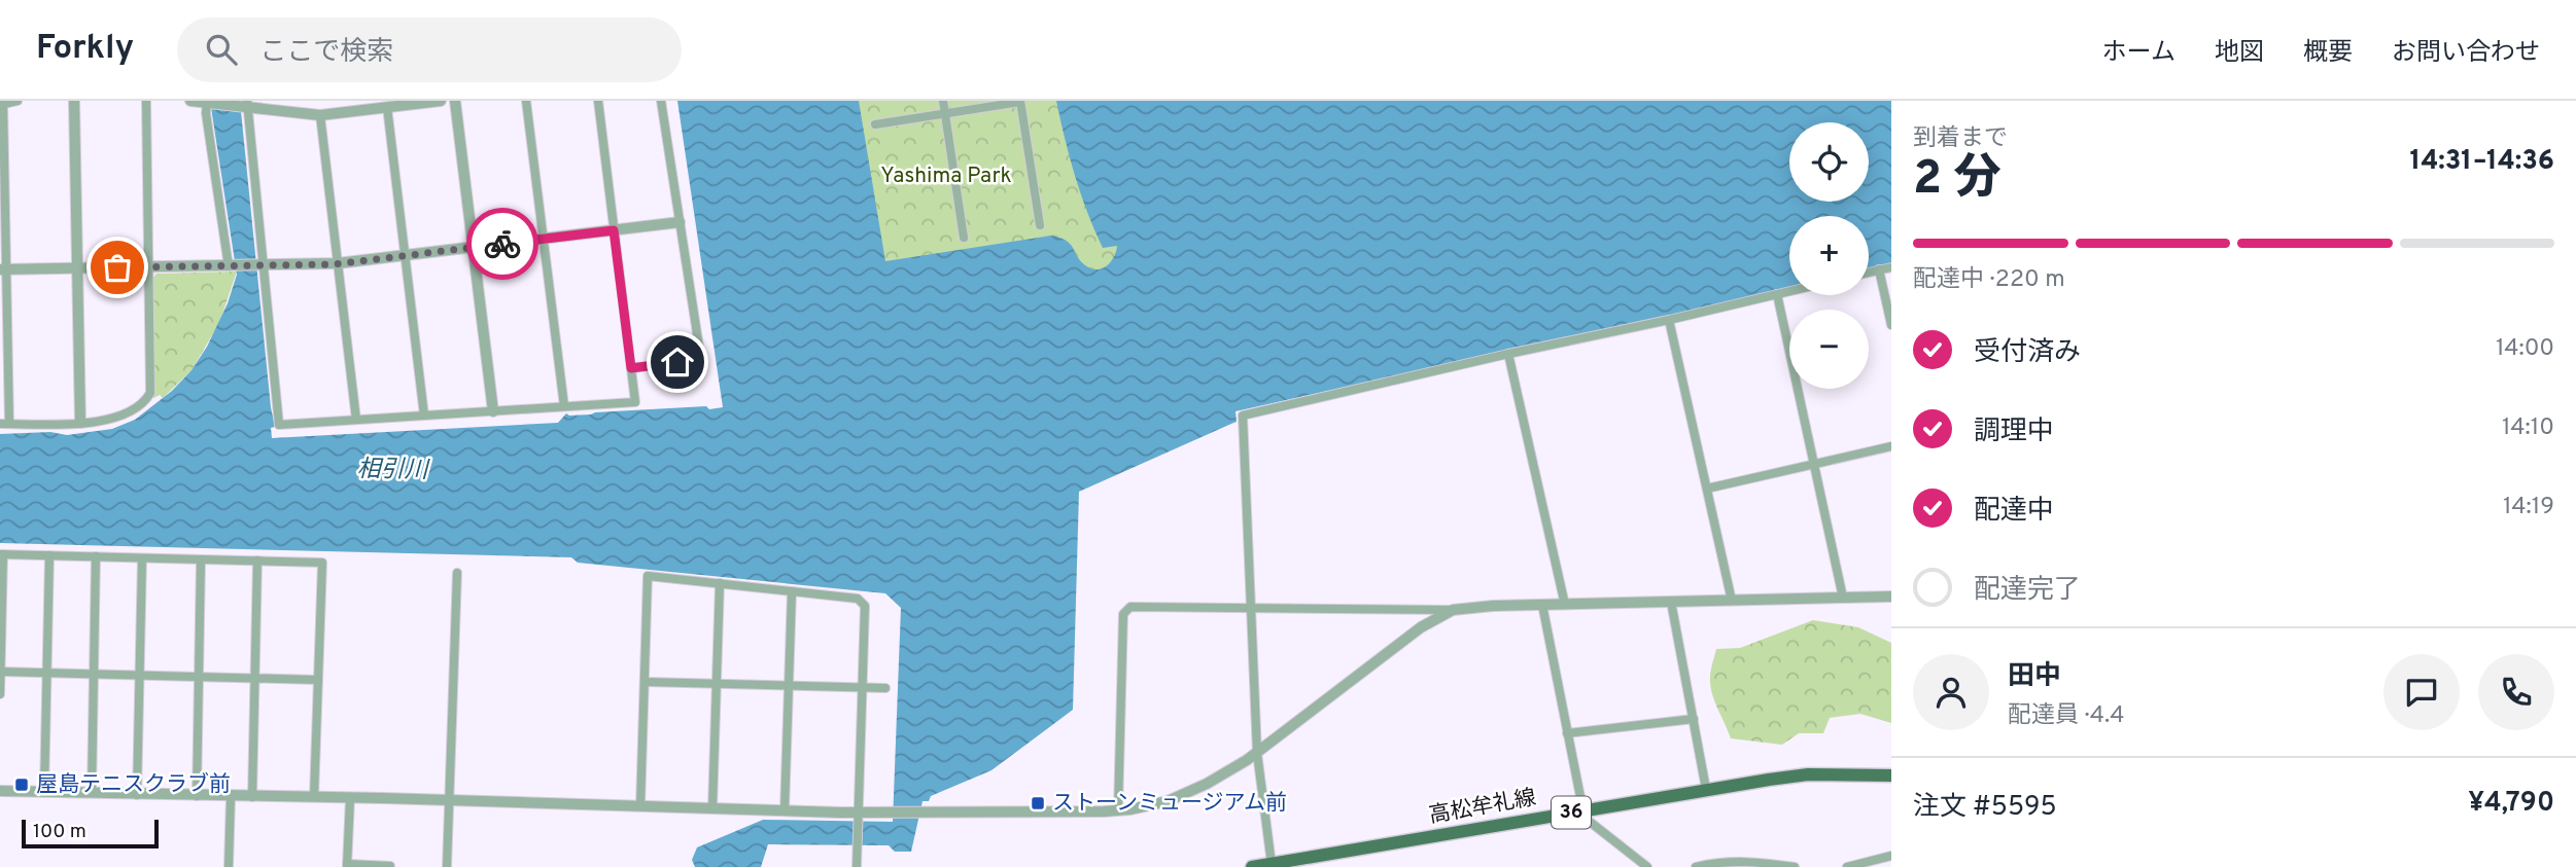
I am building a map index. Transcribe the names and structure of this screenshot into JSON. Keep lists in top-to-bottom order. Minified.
{"streets":{"main road":["高松牟礼線","36"]},"water":["相引川"],"parks":["Yashima Park"],"places":{"transit":["屋島テニスクラブ前","ストーンミュージアム前"]},"scale_bar":"100 m","page":{"header":"Forkly","search":"ここで検索","nav":["ホーム","地図","概要","お問い合わせ"],"heading":["2 分","到着まで","14:31–14:36"],"panel":["田中","配達員 · 4.4","注文 #5595","¥4,790"],"map_buttons":["+","−"],"bar":"配達中 · 220 m","list":[["受付済み","14:00"],["調理中","14:10"],["配達中","14:19"],"配達完了"],"scale":"100 m"}}
